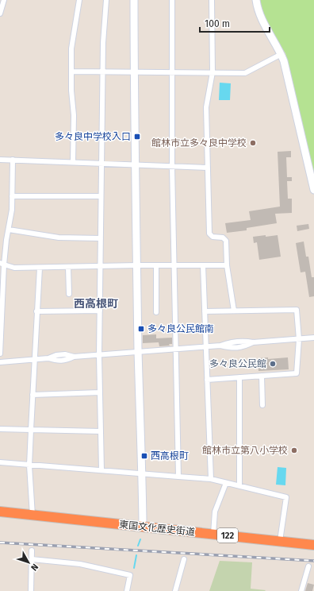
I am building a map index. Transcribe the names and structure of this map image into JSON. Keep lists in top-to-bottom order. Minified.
{"streets":{"highway":["東国文化歴史街道","122"]},"districts":["西高根町"],"places":{"transit":["多々良中学校入口","多々良公民館南","西高根町"],"other":["館林市立多々良中学校","多々良公民館","館林市立第八小学校"]},"scale_bar":"100 m","north":"bottom right"}
